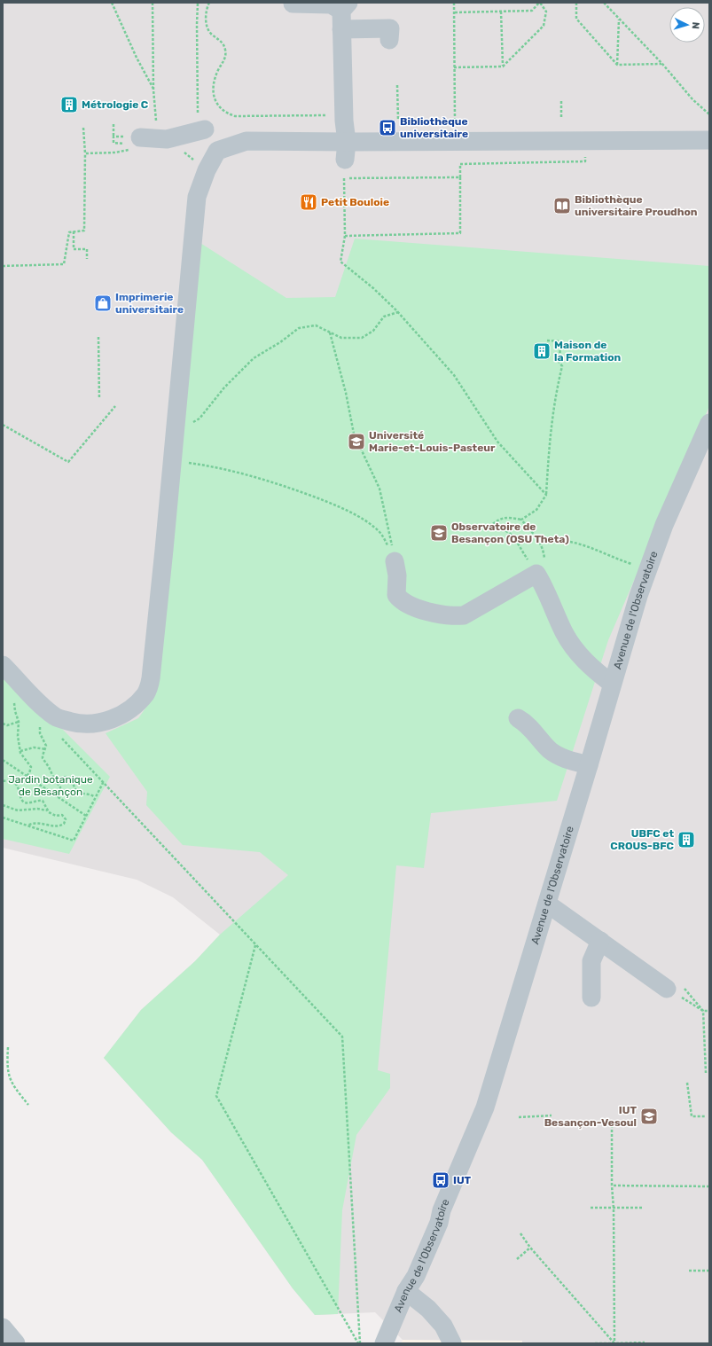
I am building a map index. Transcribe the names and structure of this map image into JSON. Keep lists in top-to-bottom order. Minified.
{"streets":{"street":["Avenue de l'Observatoire"]},"parks":["Jardin botanique de Besançon"],"places":{"building":["Métrologie C","Maison de la Formation","UBFC et CROUS-BFC"],"bus stop":["Bibliothèque universitaire","IUT"],"restaurant":["Petit Bouloie"],"library":["Bibliothèque universitaire Proudhon"],"shop":["Imprimerie universitaire"],"school or university":["Université Marie-et-Louis-Pasteur","Observatoire de Besançon (OSU Theta)","IUT Besançon-Vesoul"]},"north":"right"}
